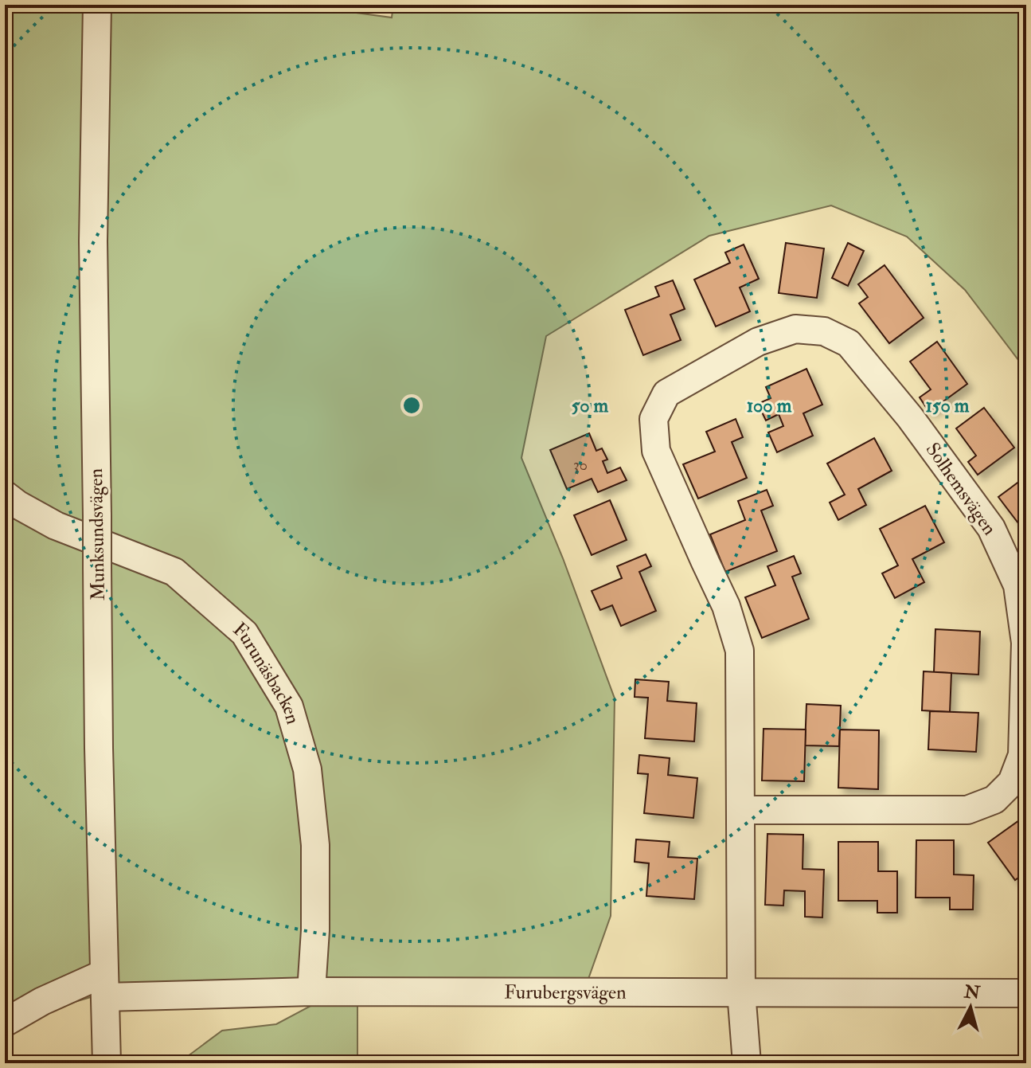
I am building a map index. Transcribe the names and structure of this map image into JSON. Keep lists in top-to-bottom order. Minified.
{"streets":{"street":["Solhemsvägen","Munksundsvägen","Furunäsbacken","Furubergsvägen"]},"crossings":[["Solhemsvägen","Furubergsvägen"],["Munksundsvägen","Furubergsvägen"],["Furunäsbacken","Furubergsvägen"]],"house_numbers":["30"],"north":"top","rings":["50 m","100 m","150 m"]}
